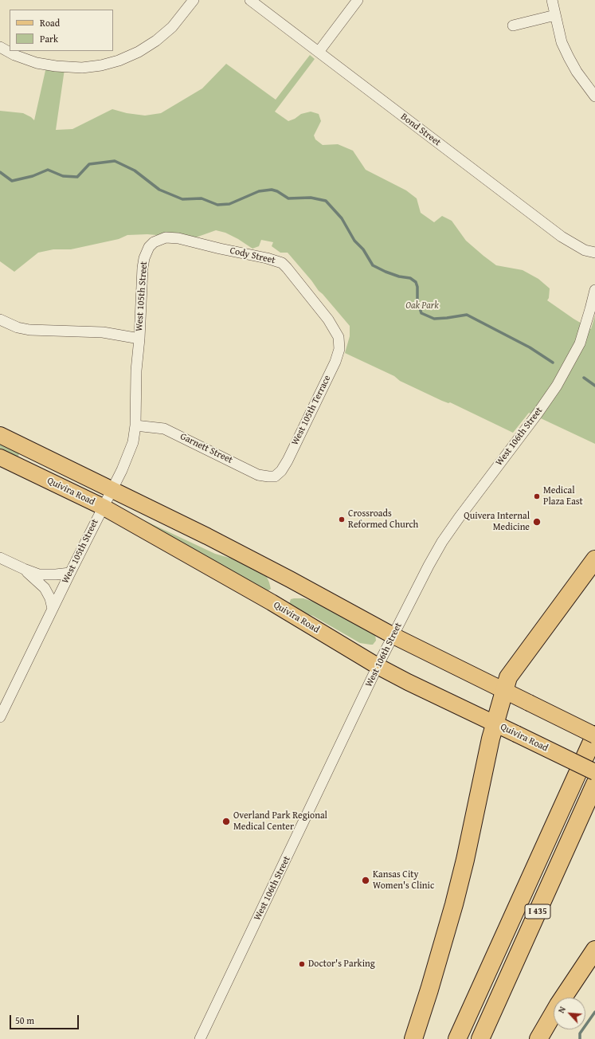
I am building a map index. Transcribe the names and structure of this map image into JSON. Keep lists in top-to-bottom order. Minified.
{"streets":{"highway":["I 435"],"main road":["Quivira Road"],"street":["Bond Street","Cody Street","West 105th Street","West 105th Terrace","West 106th Street","Garnett Street"]},"crossings":[["Cody Street","West 105th Street"],["Cody Street","West 105th Terrace"],["West 105th Street","Garnett Street"],["West 105th Street","Quivira Road"],["West 105th Terrace","Garnett Street"],["West 106th Street","Quivira Road"],["Quivira Road","I 435"]],"parks":["Oak Park"],"places":["Medical Plaza East","Crossroads Reformed Church","Quivera Internal Medicine","Overland Park Regional Medical Center","Kansas City Women's Clinic","Doctor's Parking"],"legend":["Road","Park"],"scale_bar":"50 m","north":"top left"}
